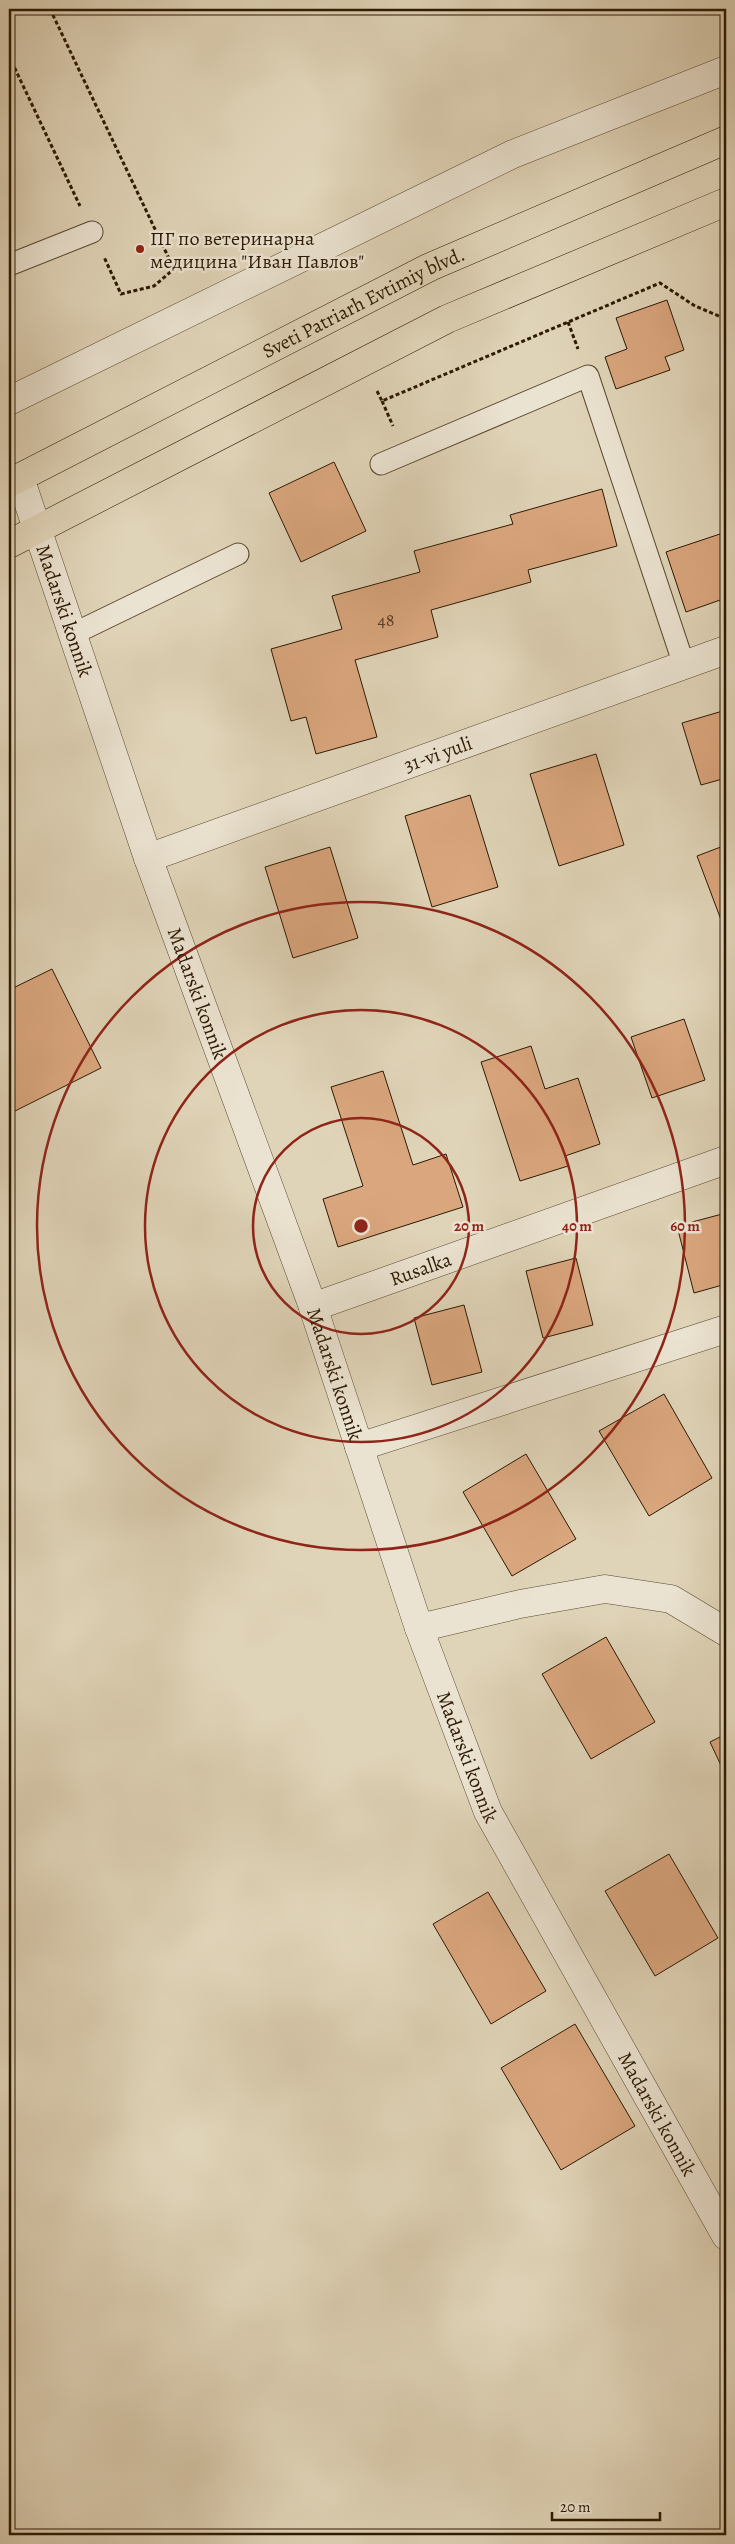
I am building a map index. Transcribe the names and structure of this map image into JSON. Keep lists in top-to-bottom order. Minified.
{"streets":{"main road":["Sveti Patriarh Evtimiy blvd."],"street":["Madarski konnik","31-vi yuli","Rusalka"]},"crossings":[["Sveti Patriarh Evtimiy blvd.","Madarski konnik"],["Madarski konnik","31-vi yuli"],["Madarski konnik","Rusalka"]],"places":["ПГ по ветеринарна медицина \"Иван Павлов\""],"house_numbers":["48"],"scale_bar":"20 m","rings":["20 m","40 m","60 m"]}
